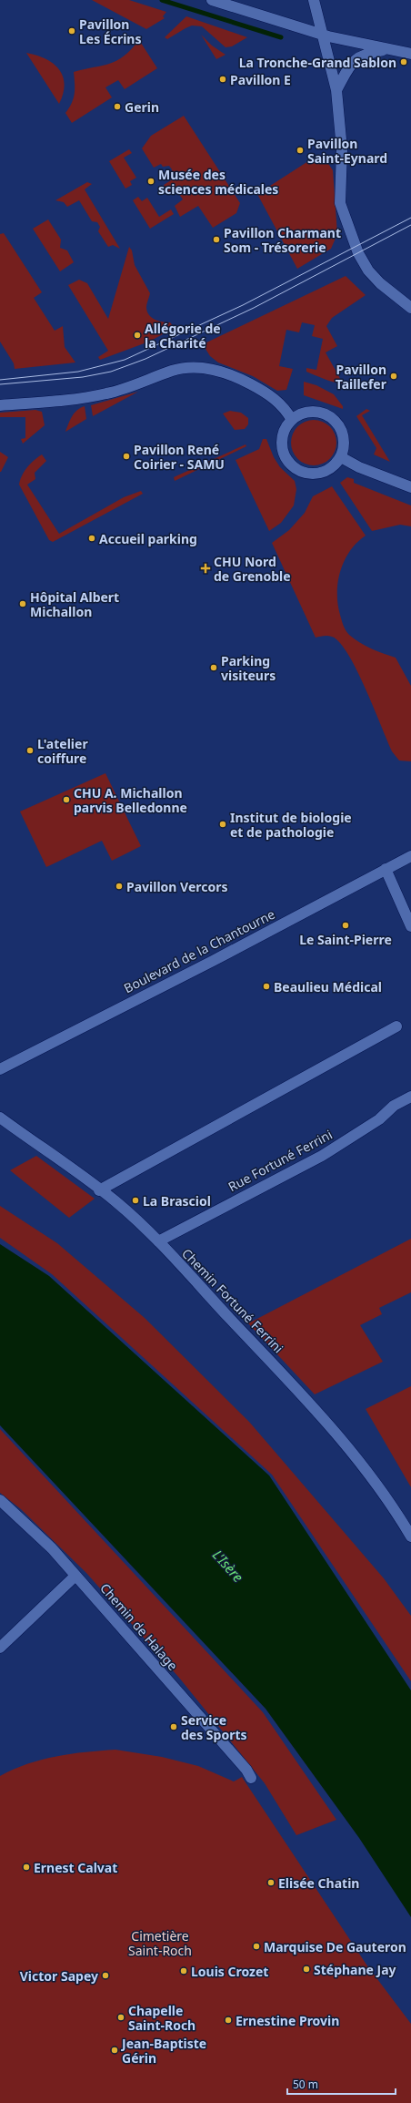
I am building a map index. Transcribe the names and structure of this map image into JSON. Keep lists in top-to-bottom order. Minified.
{"streets":{"street":["Boulevard de la Chantourne","Rue Fortuné Ferrini","Chemin Fortuné Ferrini","Chemin de Halage"]},"crossings":[["Rue Fortuné Ferrini","Chemin Fortuné Ferrini"]],"water":["L'Isère"],"parks":["Cimetière Saint-Roch"],"places":{"other":["Pavillon Les Écrins","La Tronche-Grand Sablon","Pavillon E","Gerin","Pavillon Saint-Eynard","Musée des sciences médicales","Pavillon Charmant Som - Trésorerie","Allégorie de la Charité","Pavillon Taillefer","Pavillon René Coirier - SAMU","Accueil parking","Hôpital Albert Michallon","Parking visiteurs","L'atelier coiffure","CHU A. Michallon parvis Belledonne","Institut de biologie et de pathologie","Pavillon Vercors","Le Saint-Pierre","Beaulieu Médical","La Brasciol","Service des Sports","Ernest Calvat","Elisée Chatin","Marquise De Gauteron","Stéphane Jay","Louis Crozet","Victor Sapey","Chapelle Saint-Roch","Ernestine Provin","Jean-Baptiste Gérin"],"health":["CHU Nord de Grenoble"]},"scale_bar":"50 m"}
